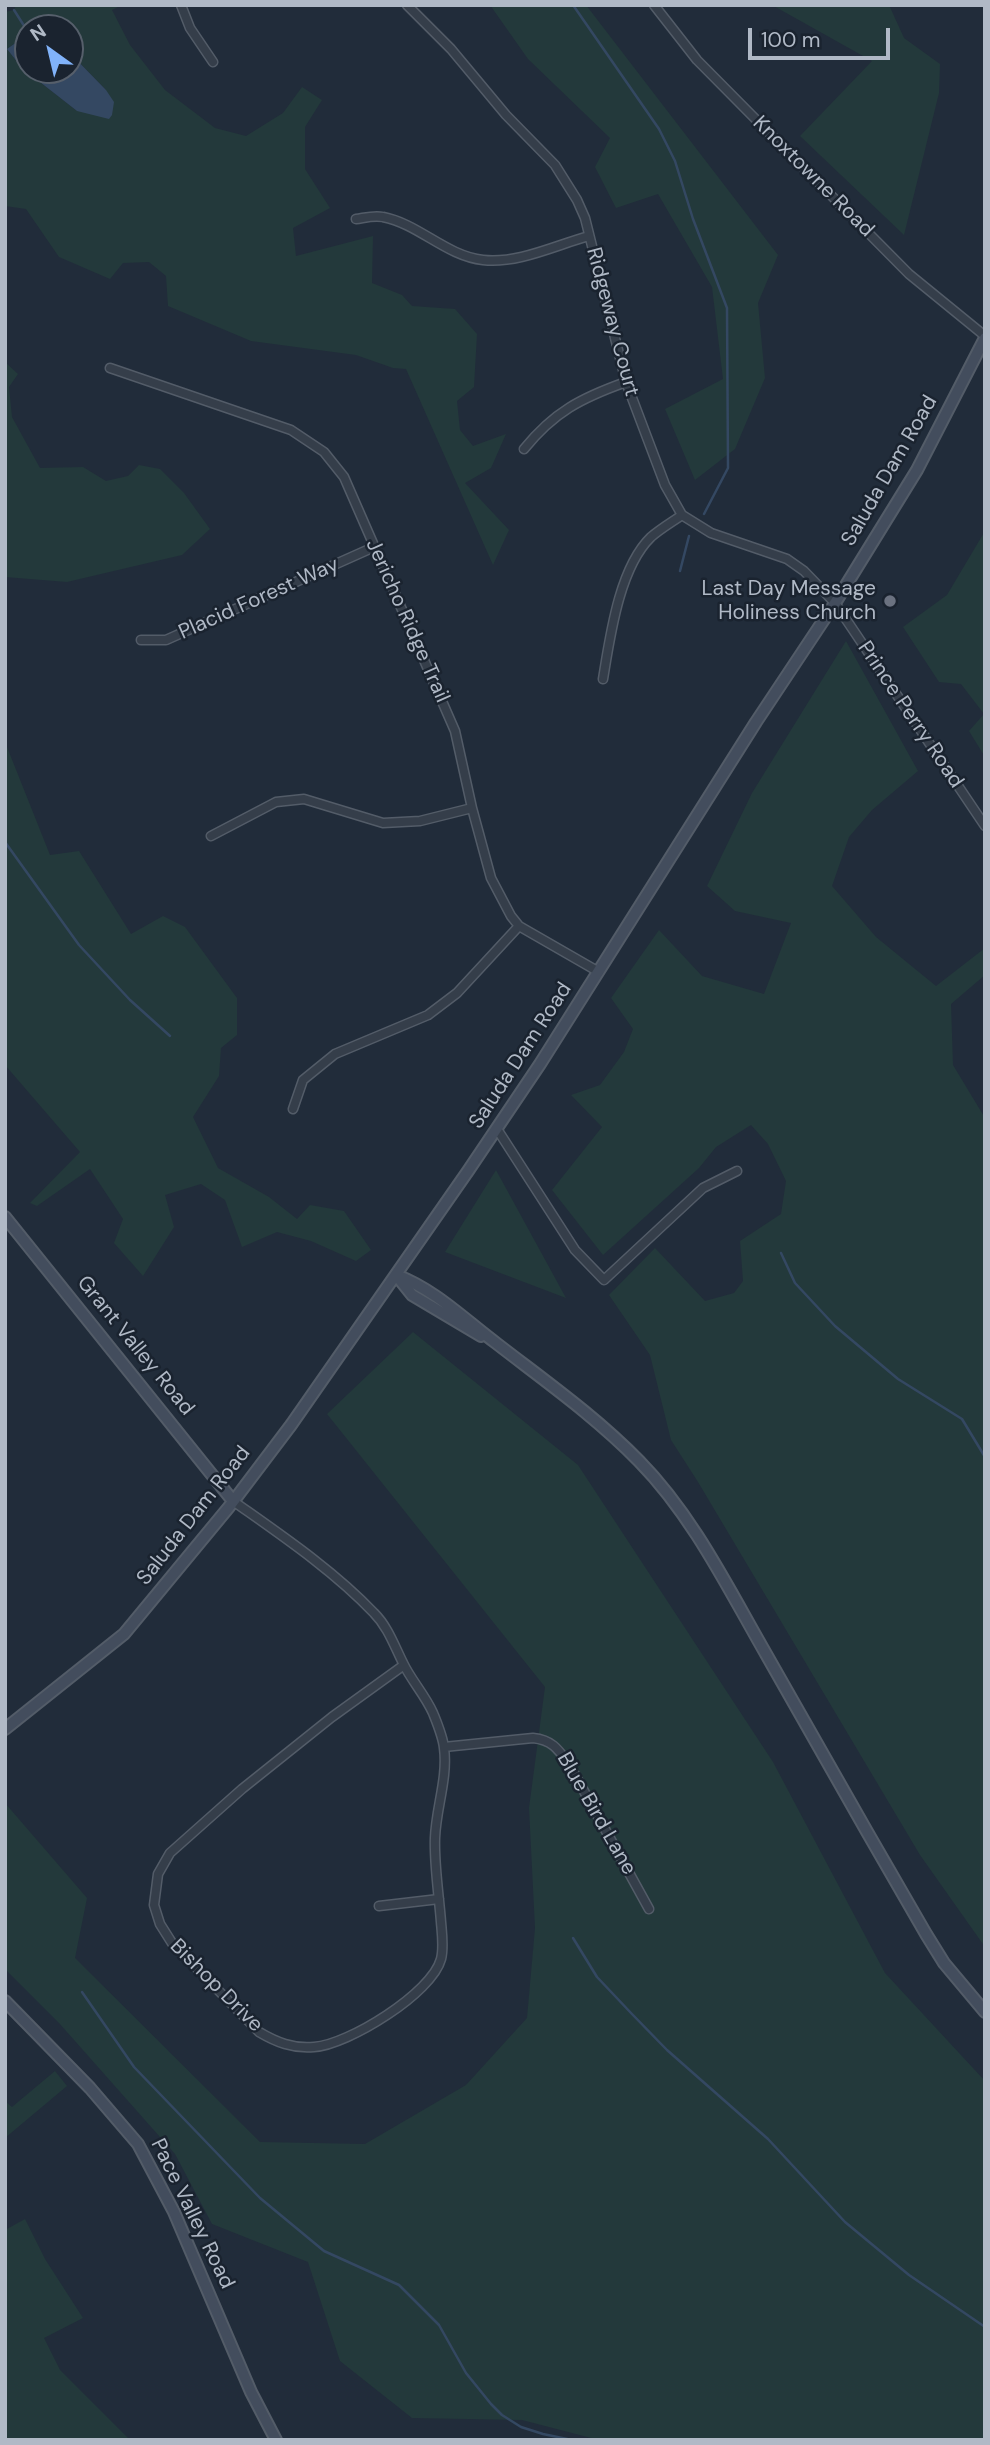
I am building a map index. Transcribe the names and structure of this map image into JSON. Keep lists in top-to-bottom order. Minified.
{"streets":{"street":["Knoxtowne Road","Ridgeway Court","Saluda Dam Road","Placid Forest Way","Jericho Ridge Trail","Prince Perry Road","Grant Valley Road","Blue Bird Lane","Bishop Drive","Pace Valley Road"]},"crossings":[["Knoxtowne Road","Saluda Dam Road"],["Ridgeway Court","Saluda Dam Road"],["Ridgeway Court","Prince Perry Road"],["Saluda Dam Road","Jericho Ridge Trail"],["Saluda Dam Road","Prince Perry Road"],["Saluda Dam Road","Grant Valley Road"],["Saluda Dam Road","Bishop Drive"],["Placid Forest Way","Jericho Ridge Trail"],["Grant Valley Road","Bishop Drive"],["Blue Bird Lane","Bishop Drive"]],"places":["Last Day Message Holiness Church"],"scale_bar":"100 m","north":"top left"}
